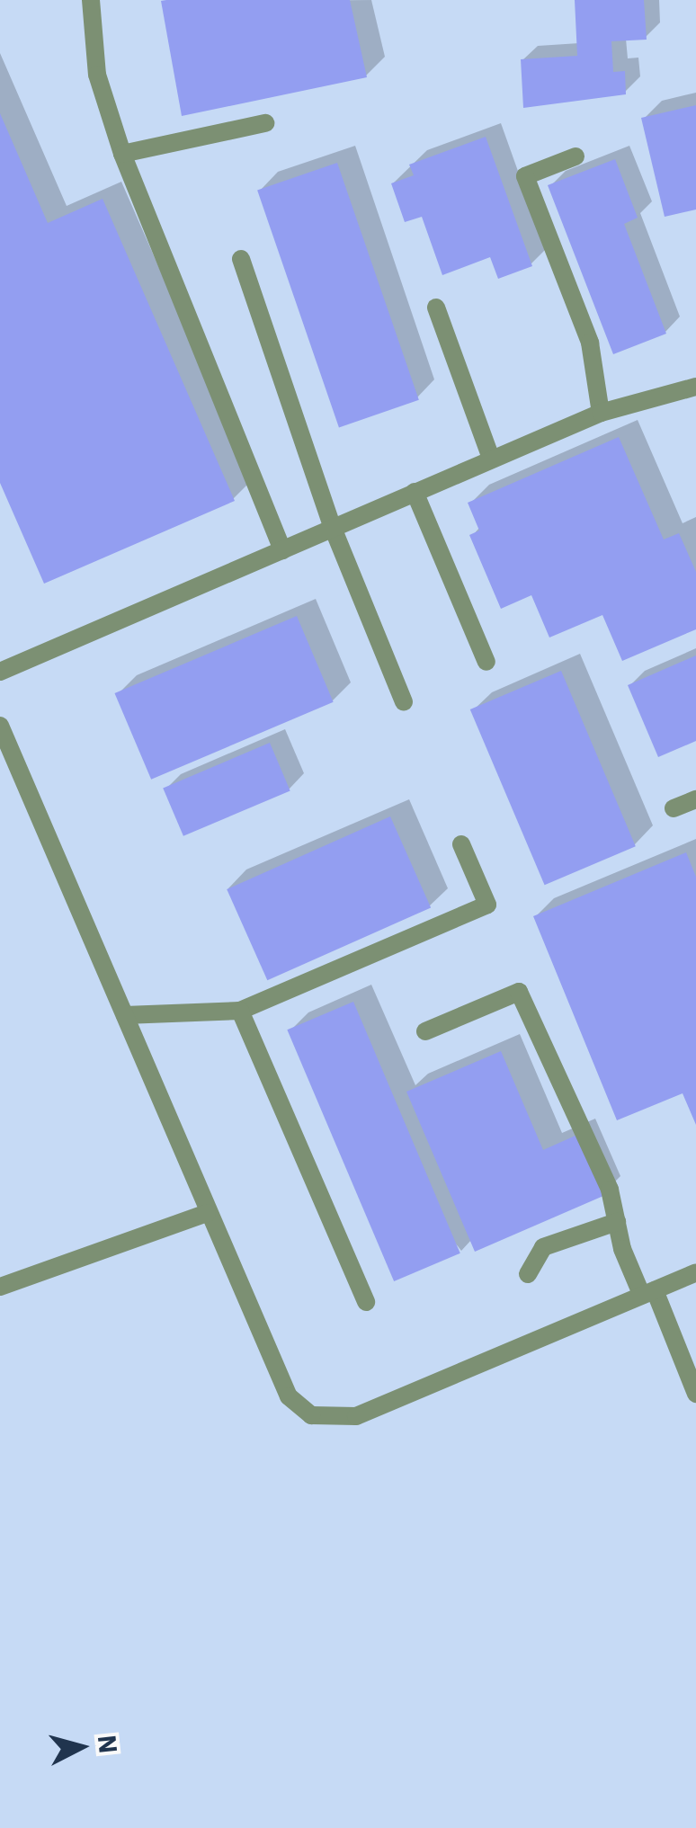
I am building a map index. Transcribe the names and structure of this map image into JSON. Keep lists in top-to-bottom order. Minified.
{"north":"right"}
